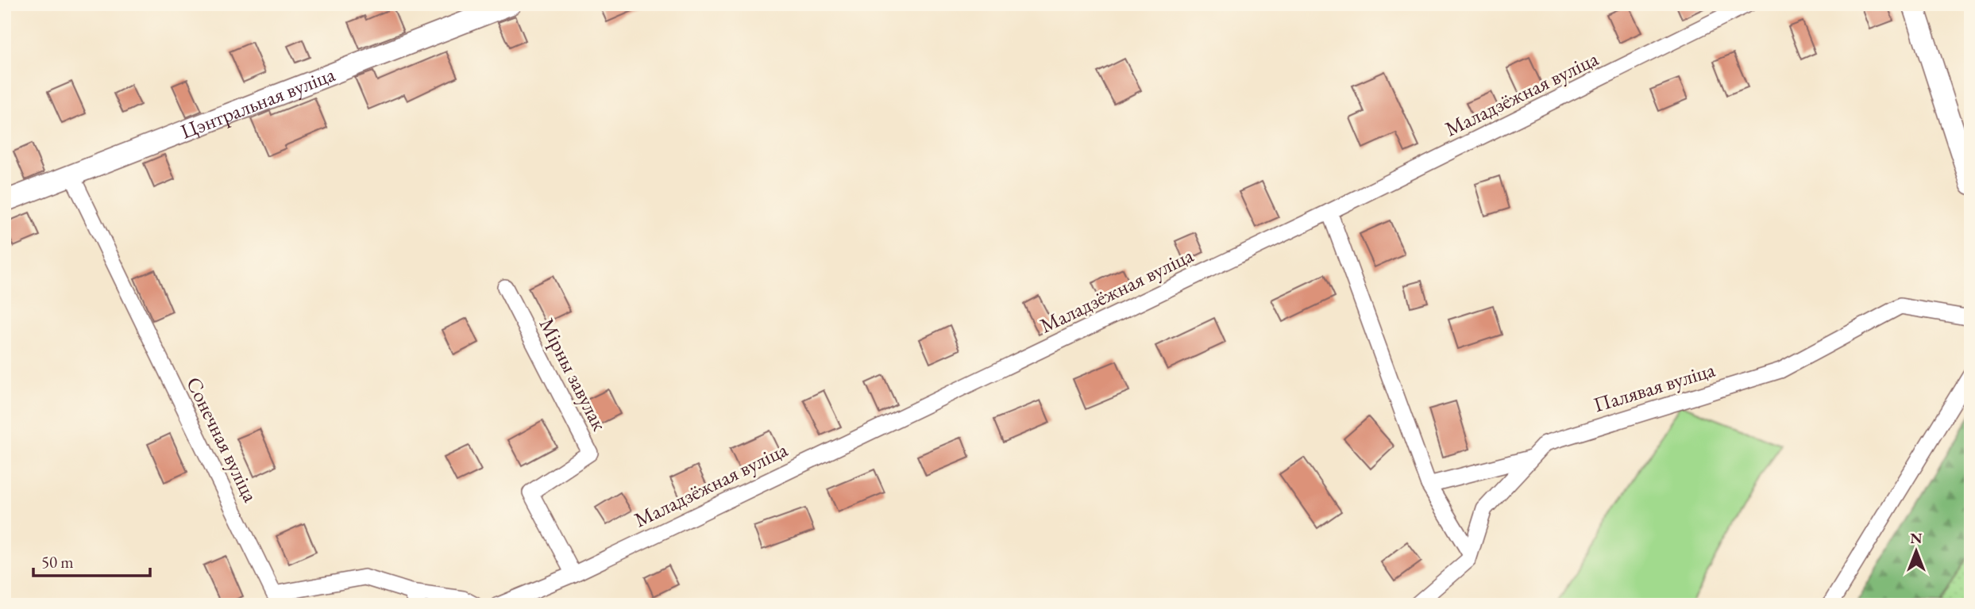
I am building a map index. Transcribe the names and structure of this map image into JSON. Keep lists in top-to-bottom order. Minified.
{"streets":{"street":["Маладзёжная вуліца","Цэнтральная вуліца","Мірны завулак","Палявая вуліца","Сонечная вуліца"]},"crossings":[["Маладзёжная вуліца","Мірны завулак"],["Цэнтральная вуліца","Сонечная вуліца"]],"scale_bar":"50 m","north":"top"}
